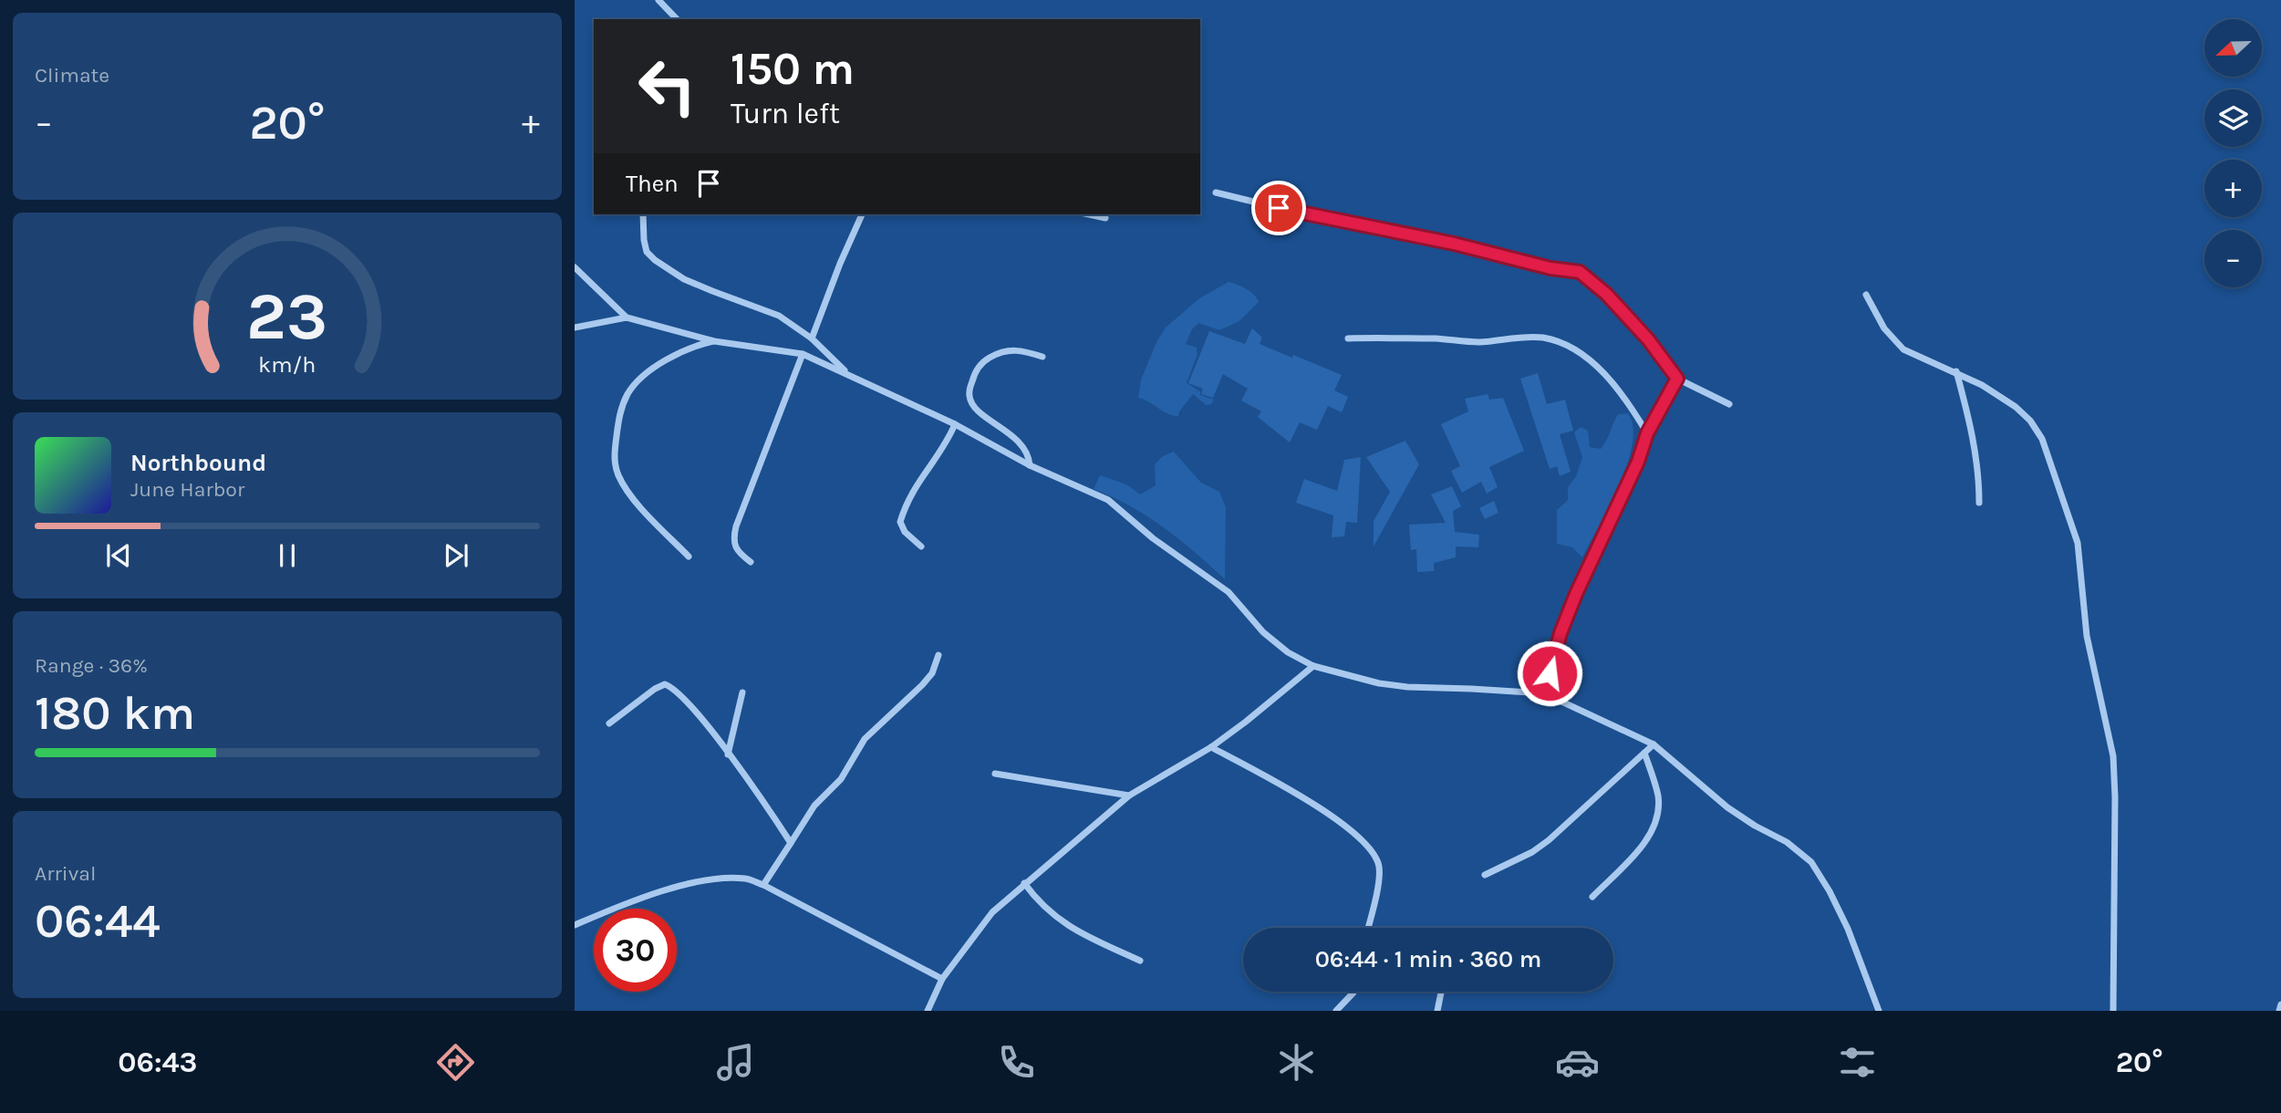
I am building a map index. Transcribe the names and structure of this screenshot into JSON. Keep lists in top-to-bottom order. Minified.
{"north":"left","page":{"tile":["Climate",["Range · 36%","180 km"],["Arrival","06:44"]],"map_buttons":["+","−"],"turn":["150 m","Turn left"],"heat":["−","20°","+"],"then":"Then","song":["Northbound","June Harbor"],"limit":"30","trip":"06:44 · 1 min · 360 m","tabs":["06:43","20°"],"gauge":["23","km/h"]}}
